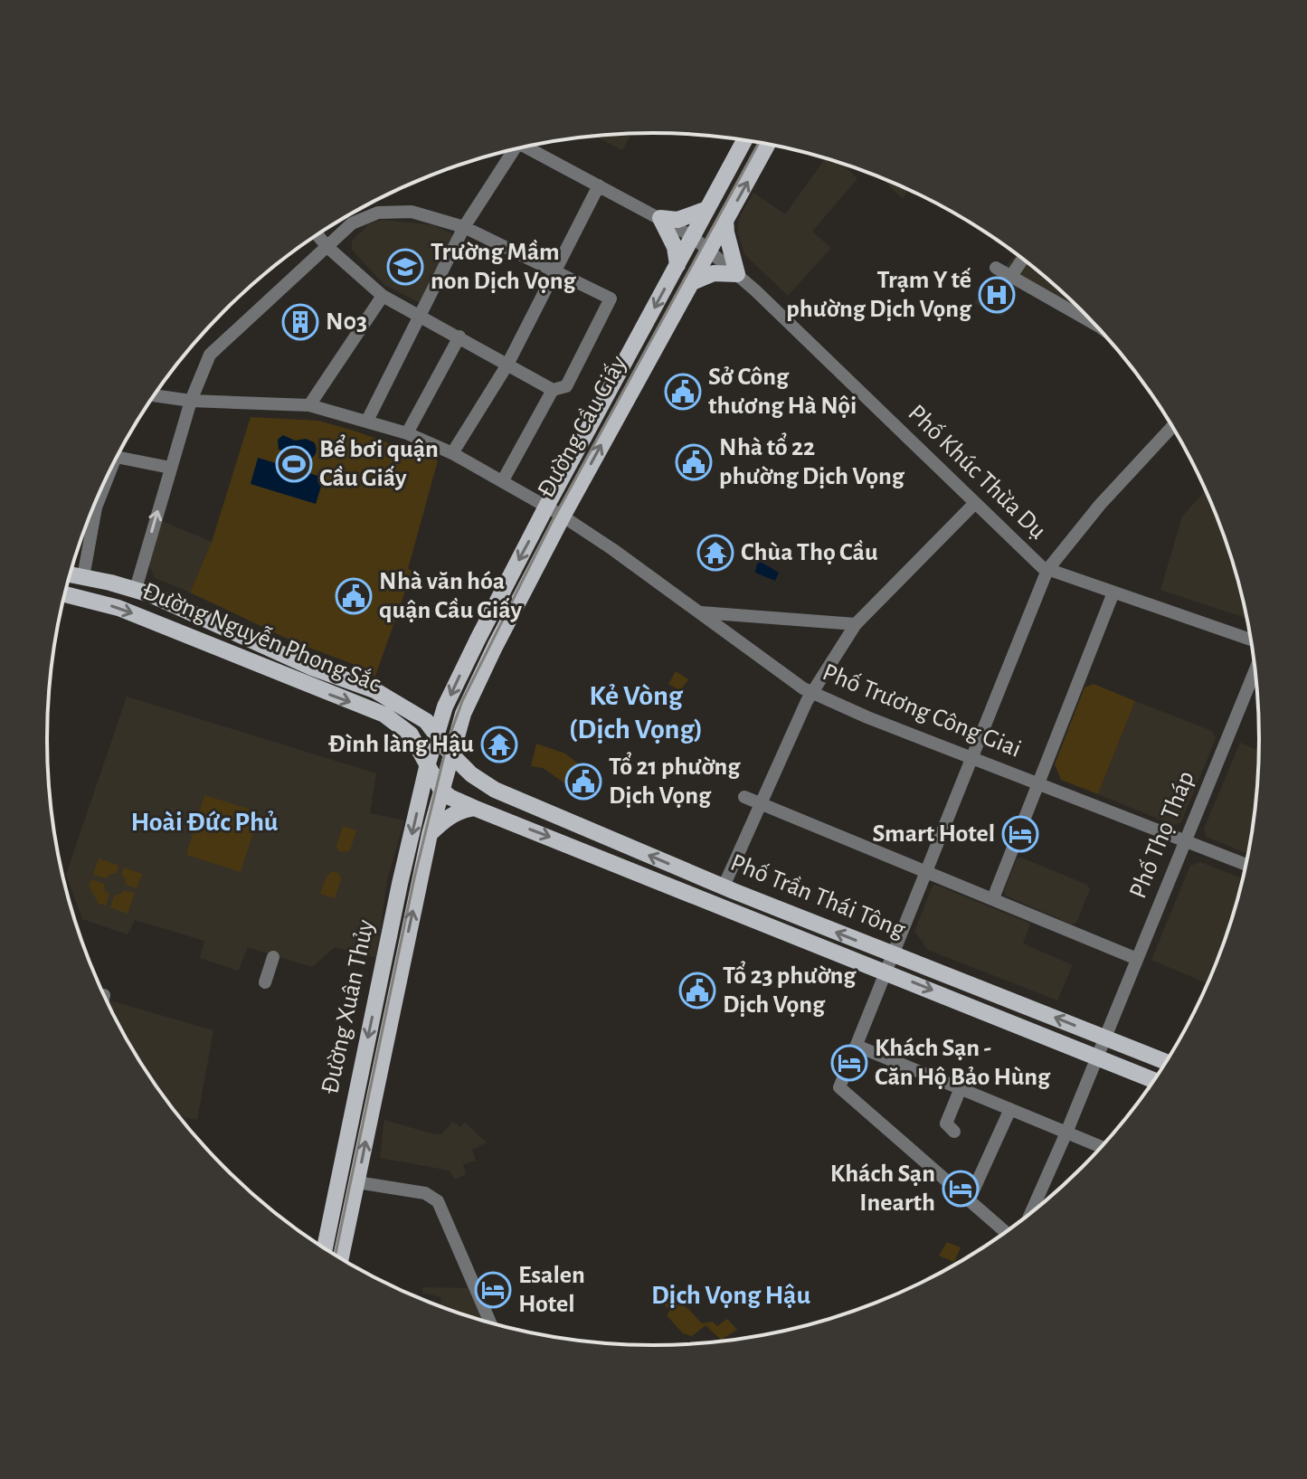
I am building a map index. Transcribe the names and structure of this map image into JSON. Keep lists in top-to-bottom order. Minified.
{"streets":{"main road":["Đường Cầu Giấy","Đường Nguyễn Phong Sắc","Phố Trần Thái Tông","Đường Xuân Thủy"],"street":["Phố Khúc Thừa Dụ","Phố Trương Công Giai","Phố Thọ Tháp"]},"crossings":[["Đường Cầu Giấy","Phố Khúc Thừa Dụ"],["Đường Cầu Giấy","Đường Nguyễn Phong Sắc"],["Đường Cầu Giấy","Phố Trương Công Giai"],["Đường Cầu Giấy","Phố Trần Thái Tông"],["Đường Cầu Giấy","Đường Xuân Thủy"],["Đường Nguyễn Phong Sắc","Phố Trần Thái Tông"],["Đường Nguyễn Phong Sắc","Đường Xuân Thủy"],["Phố Trương Công Giai","Phố Thọ Tháp"],["Phố Thọ Tháp","Phố Trần Thái Tông"],["Phố Trần Thái Tông","Đường Xuân Thủy"]],"districts":["Kẻ Vòng (Dịch Vọng)","Hoài Đức Phủ","Dịch Vọng Hậu"],"places":{"school or university":["Trường Mầm non Dịch Vọng"],"hospital":["Trạm Y tế phường Dịch Vọng"],"building":["N03"],"public building":["Sở Công thương Hà Nội","Nhà tổ 22 phường Dịch Vọng","Nhà văn hóa quận Cầu Giấy","Tổ 21 phường Dịch Vọng","Tổ 23 phường Dịch Vọng"],"sports":["Bể bơi quận Cầu Giấy"],"temple":["Chùa Thọ Cầu","Đình làng Hậu"],"hotel":["Smart Hotel","Khách Sạn - Căn Hộ Bảo Hùng","Khách Sạn Inearth","Esalen Hotel"]}}
